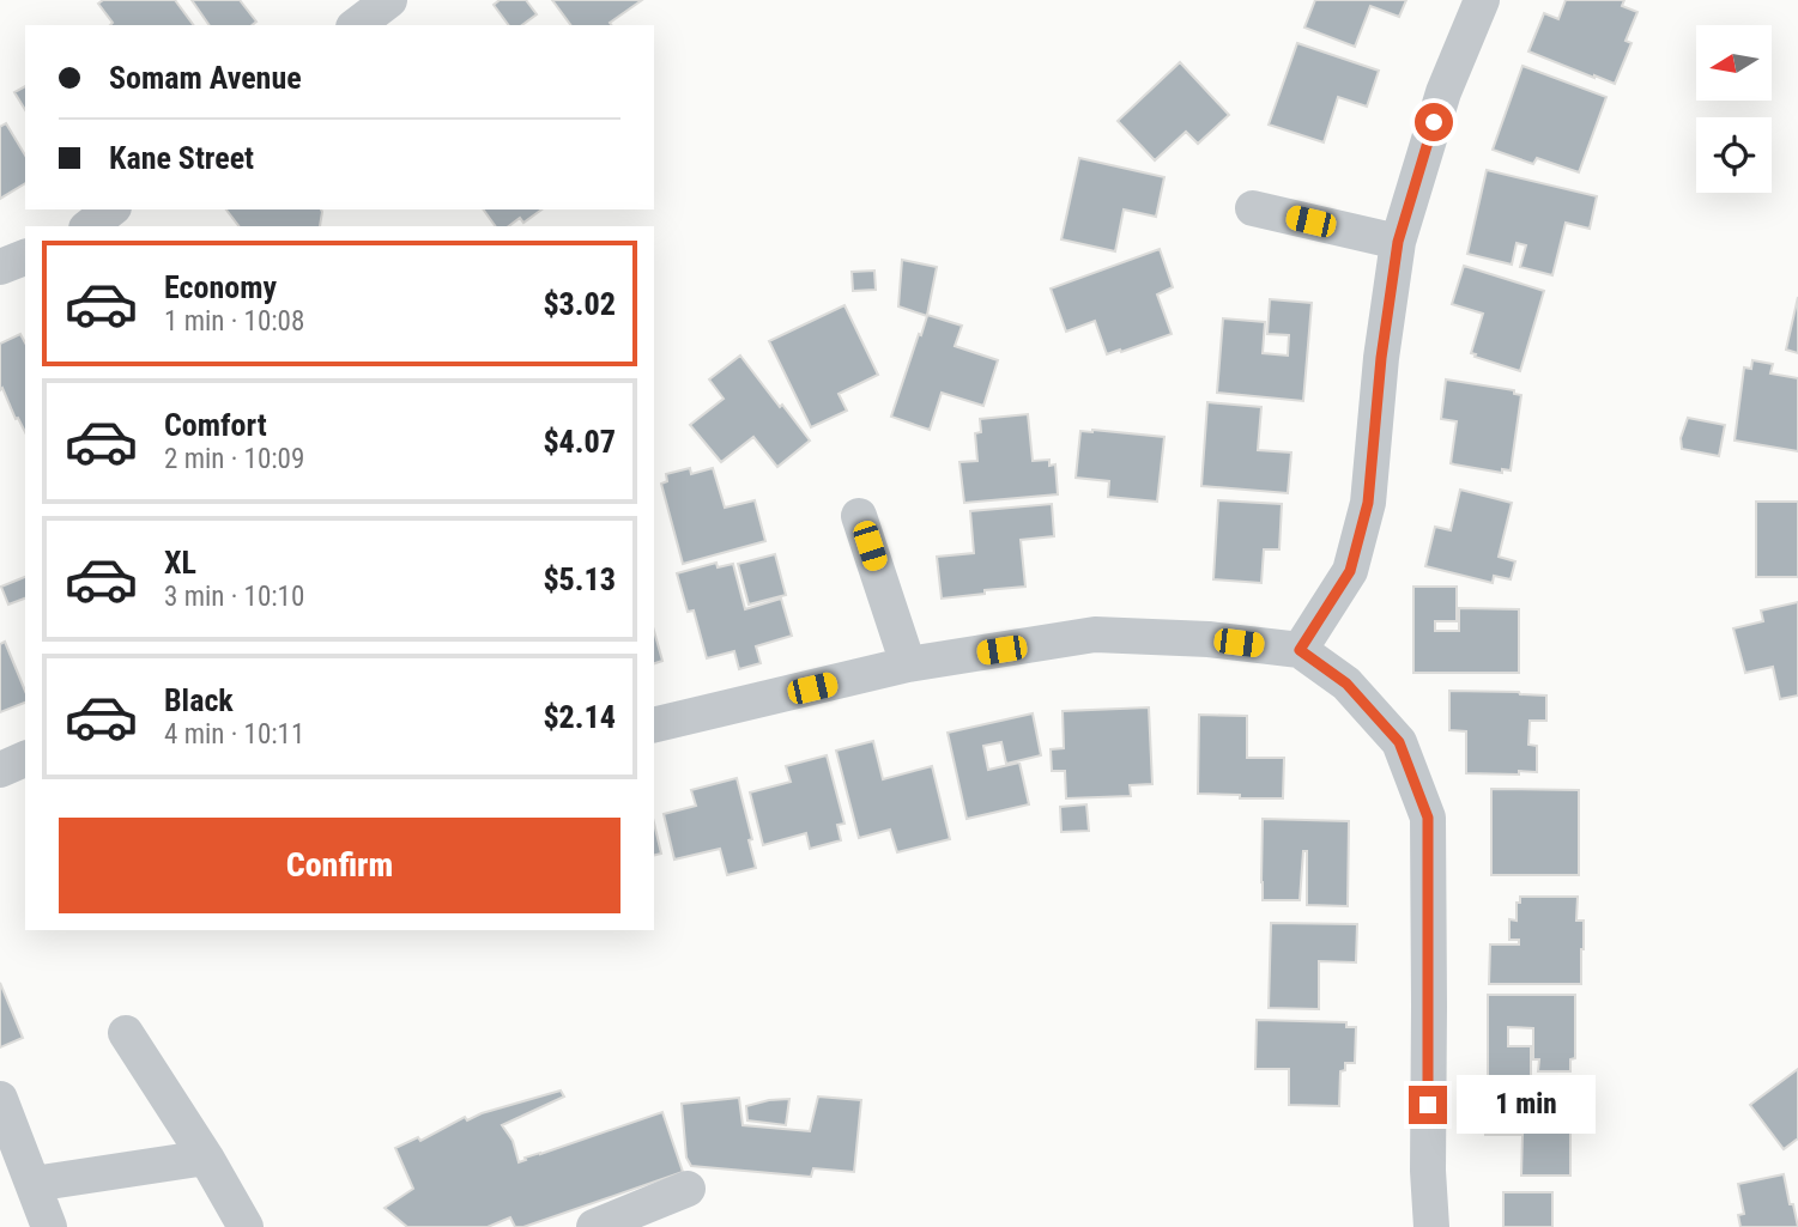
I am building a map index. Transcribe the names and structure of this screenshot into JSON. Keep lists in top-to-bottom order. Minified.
{"north":"left","page":{"banner":["Somam Avenue","Kane Street"],"list":[{"name":"Economy","note":"1 min · 10:08","value":"$3.02"},{"name":"Comfort","note":"2 min · 10:09","value":"$4.07"},{"name":"XL","note":"3 min · 10:10","value":"$5.13"},{"name":"Black","note":"4 min · 10:11","value":"$2.14"}],"buttons":"Confirm","bubble":"1 min"}}
